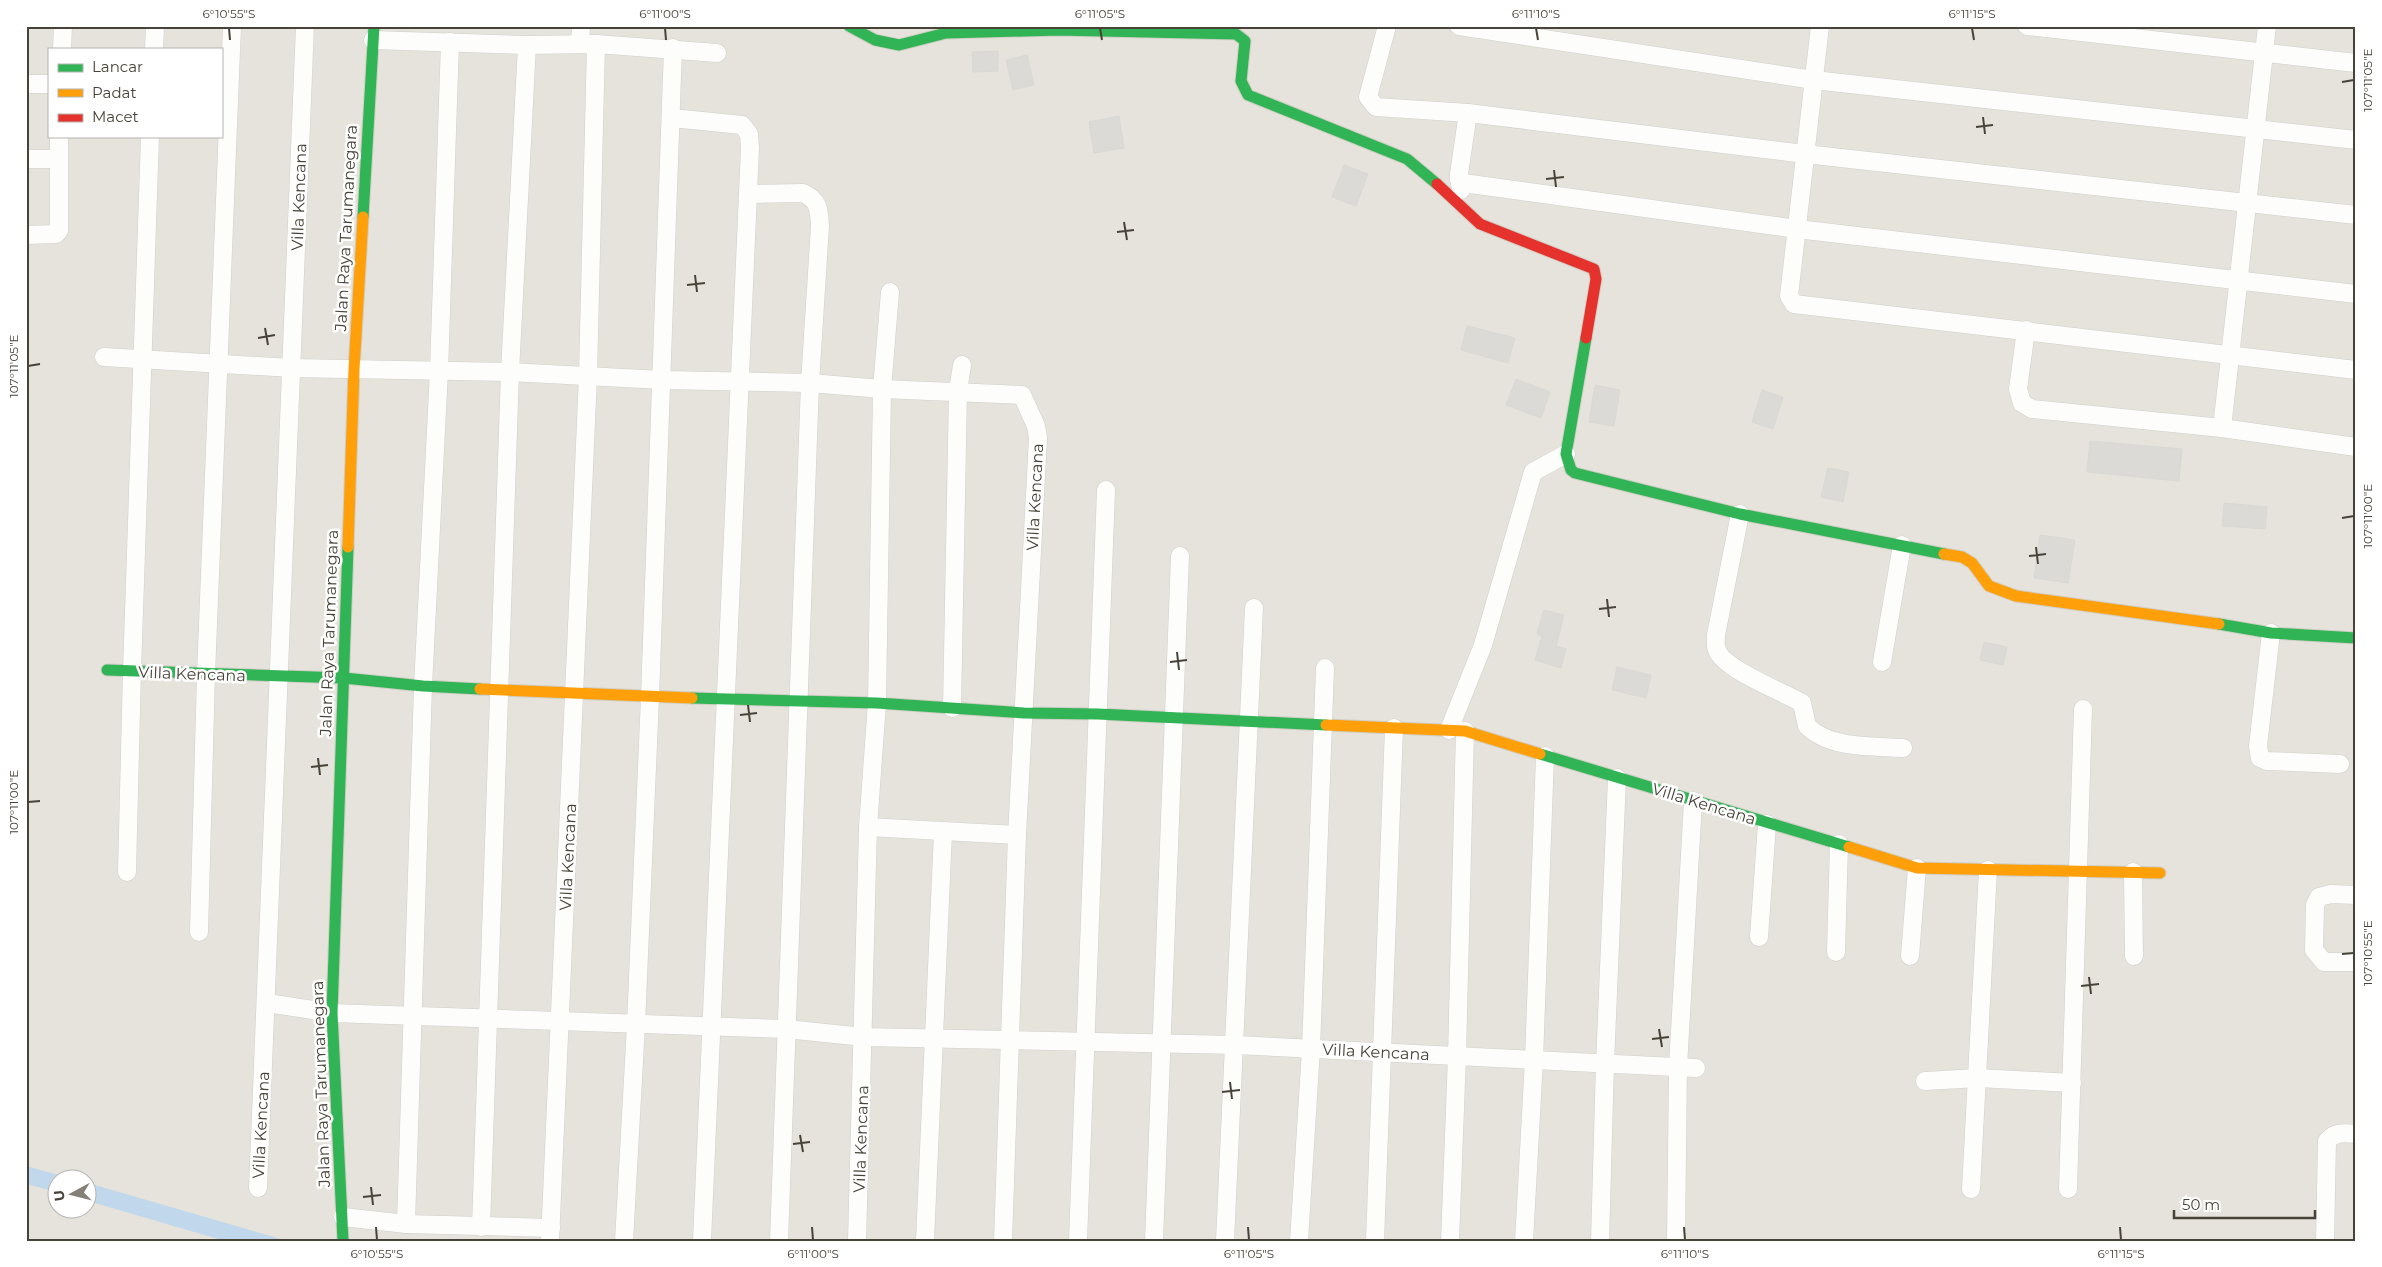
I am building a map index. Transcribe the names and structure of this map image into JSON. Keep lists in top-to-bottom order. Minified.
{"streets":{"street":["Villa Kencana","Jalan Raya Tarumanegara"]},"crossings":[["Villa Kencana","Jalan Raya Tarumanegara"]],"legend":["Lancar","Padat","Macet"],"scale_bar":"50 m","north":"left","coordinates":["6°10'55\"S","6°11'00\"S","6°11'05\"S","6°11'10\"S","6°11'15\"S","107°11'05\"E","107°11'00\"E","107°10'55\"E"]}
